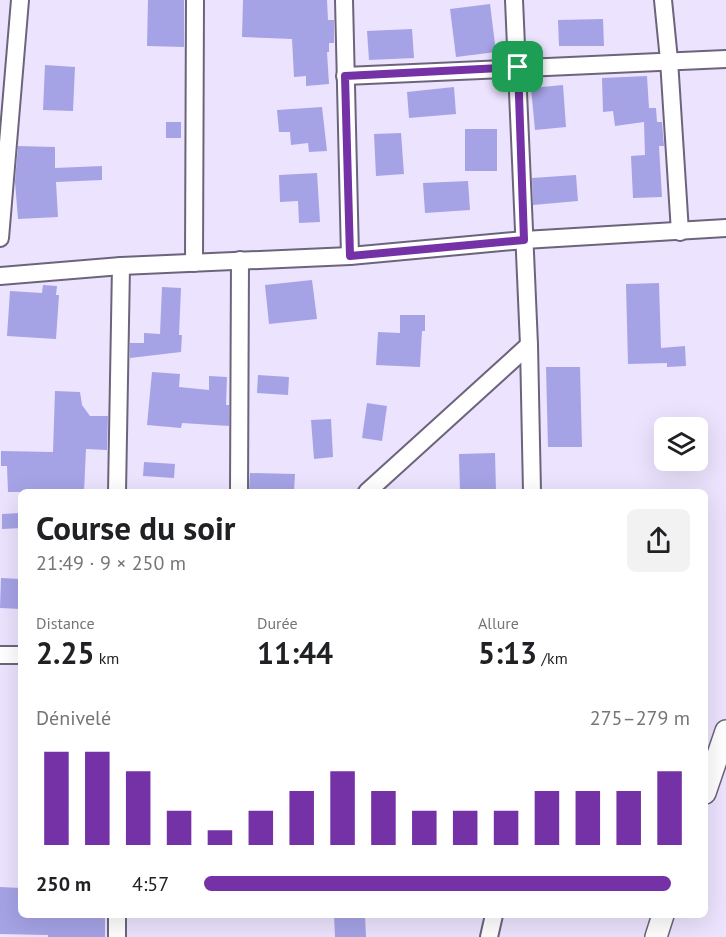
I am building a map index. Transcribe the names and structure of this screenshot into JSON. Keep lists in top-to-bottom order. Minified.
{"page":{"heading":["Course du soir","21:49 · 9 × 250 m"],"stats":[["Distance","2.25 km"],["Durée","11:44"],["Allure","5:13 /km"]],"chart":["Dénivelé","275–279 m"],"list":[{"name":"250 m","note":"4:57"}]}}
